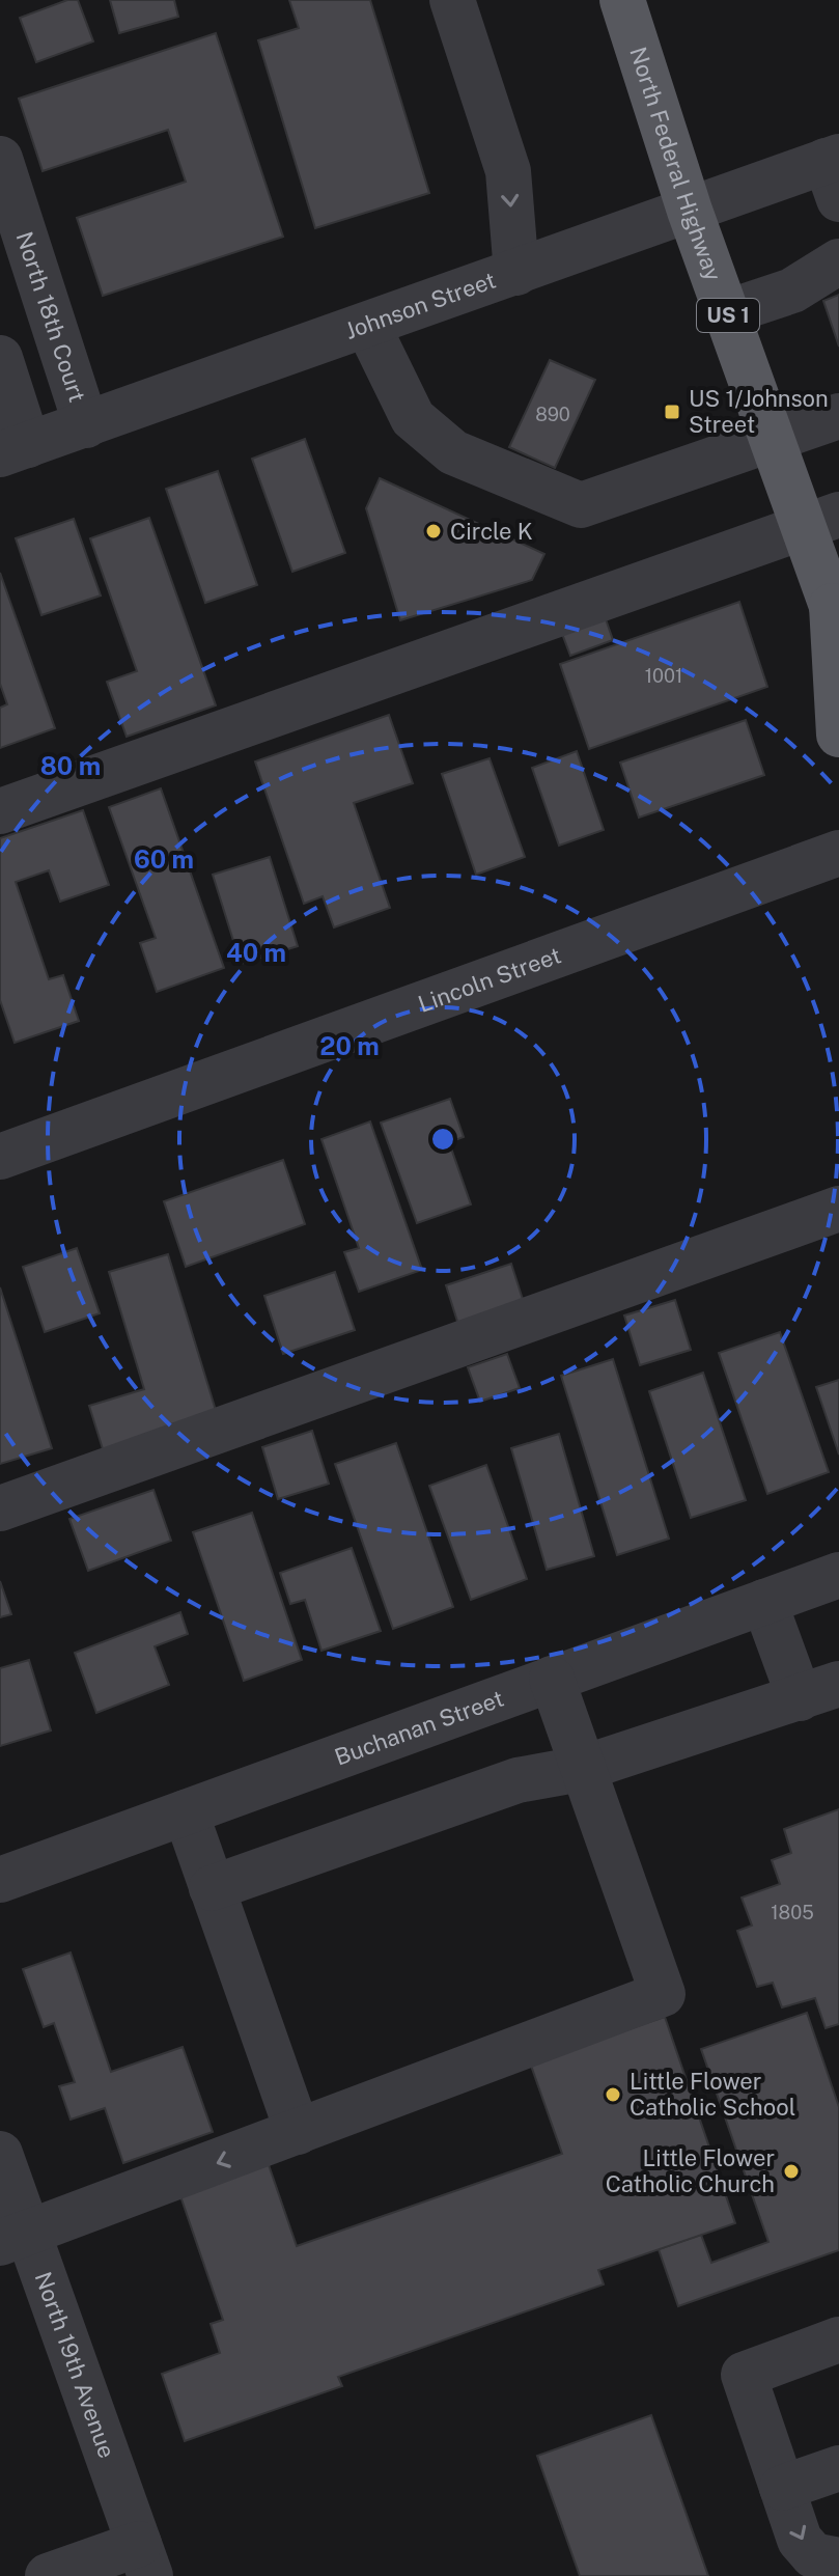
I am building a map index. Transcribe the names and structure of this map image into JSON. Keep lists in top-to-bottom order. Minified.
{"streets":{"main road":["North Federal Highway","US 1"],"street":["Johnson Street","North 18th Court","Lincoln Street","Buchanan Street","North 19th Avenue"]},"crossings":[["North Federal Highway","Johnson Street"],["Johnson Street","North 18th Court"]],"places":{"transit":["US 1/Johnson Street"],"other":["Circle K","Little Flower Catholic School","Little Flower Catholic Church"]},"house_numbers":["890","1001","1805"],"rings":["80 m","60 m","40 m","20 m"]}
